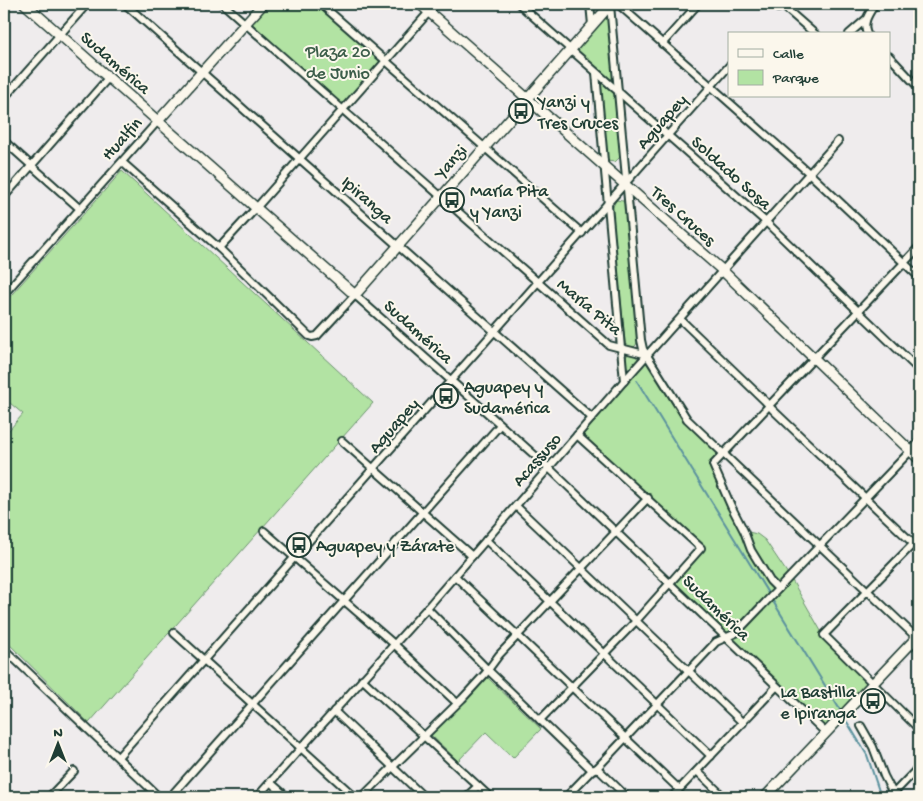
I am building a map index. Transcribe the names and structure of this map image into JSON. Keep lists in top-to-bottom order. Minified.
{"streets":{"street":["Sudamérica","Aguapey","Hualfin","Yanzi","Soldado Sosa","Ipiranga","Tres Cruces","María Pita","Acassuso"]},"crossings":[["Sudamérica","Aguapey"],["Sudamérica","Hualfin"],["Sudamérica","Yanzi"],["Sudamérica","Acassuso"],["Aguapey","Soldado Sosa"],["Aguapey","Ipiranga"],["Aguapey","Tres Cruces"],["Aguapey","María Pita"],["Hualfin","Ipiranga"],["Hualfin","María Pita"],["Yanzi","Soldado Sosa"],["Yanzi","Ipiranga"],["Yanzi","Tres Cruces"],["Yanzi","María Pita"],["Soldado Sosa","Acassuso"],["Ipiranga","Acassuso"],["Tres Cruces","Acassuso"],["María Pita","Acassuso"]],"parks":["Plaza 20 de Junio"],"places":{"bus stop":["Yanzi y Tres Cruces","María Pita y Yanzi","Aguapey y Sudamérica","Aguapey y Zárate","La Bastilla e Ipiranga"]},"legend":["Calle","Parque"],"north":"top"}
